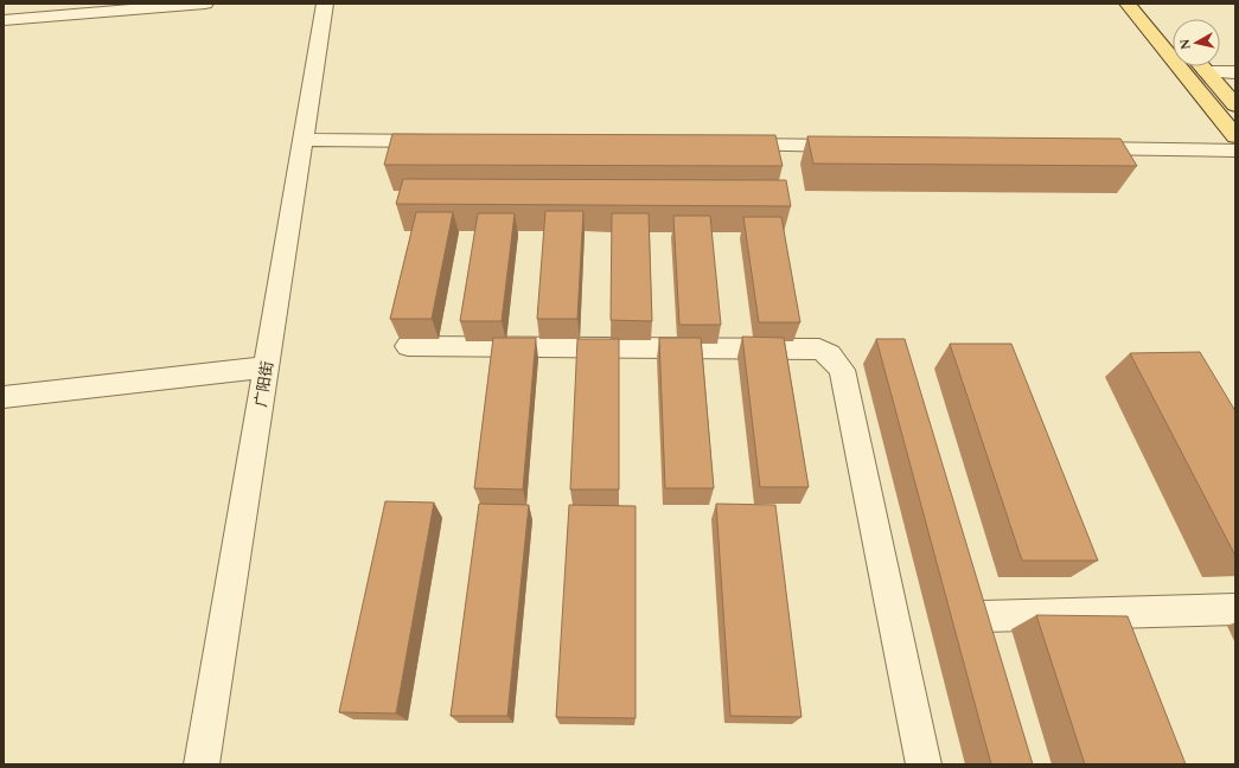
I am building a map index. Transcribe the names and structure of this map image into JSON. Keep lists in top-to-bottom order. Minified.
{"streets":{"street":["广阳街"]},"north":"left"}
